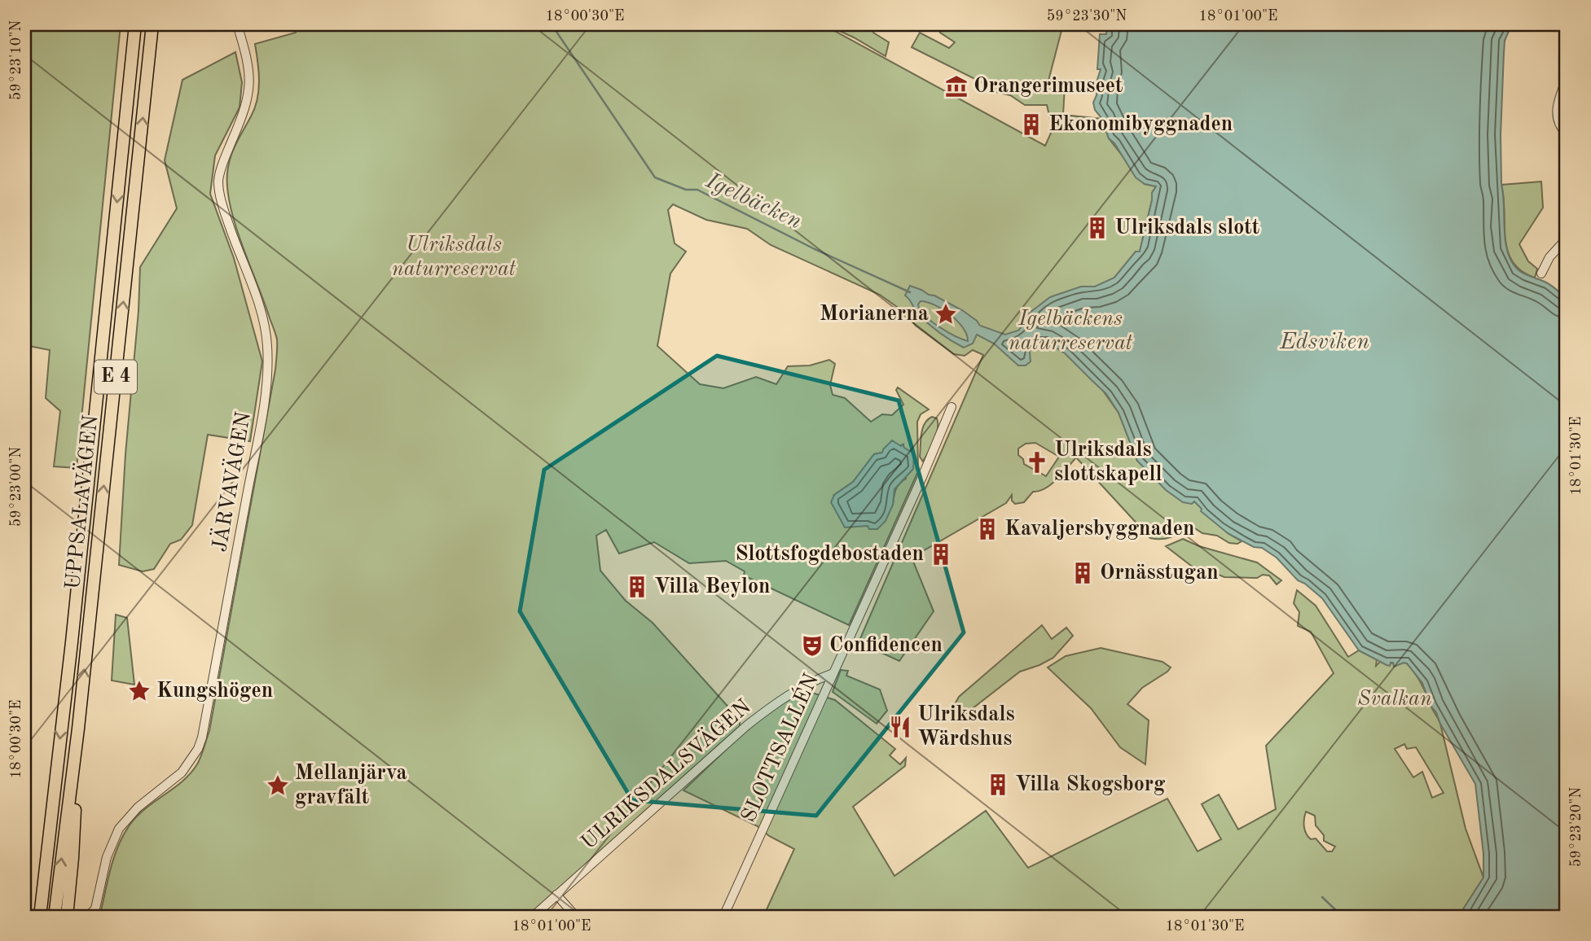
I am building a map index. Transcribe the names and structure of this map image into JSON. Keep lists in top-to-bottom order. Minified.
{"streets":{"highway":["E 4","UPPSALAVÄGEN"],"street":["JÄRVAVÄGEN","SLOTTSALLÉN","ULRIKSDALSVÄGEN"]},"crossings":[["E 4","UPPSALAVÄGEN"],["SLOTTSALLÉN","ULRIKSDALSVÄGEN"]],"water":["Igelbäcken","Edsviken"],"parks":["Ulriksdals naturreservat","Igelbäckens naturreservat","Svalkan"],"places":{"museum":["Orangerimuseet"],"building":["Ekonomibyggnaden","Ulriksdals slott","Kavaljersbyggnaden","Slottsfogdebostaden","Ornässtugan","Villa Beylon","Villa Skogsborg"],"place":["Morianerna","Kungshögen","Mellanjärva gravfält"],"church":["Ulriksdals slottskapell"],"theatre":["Confidencen"],"restaurant":["Ulriksdals Wärdshus"]},"coordinates":["18°00'30\"E","59°23'30\"N","18°01'00\"E","59°23'10\"N","18°01'30\"E","59°23'00\"N","59°23'20\"N"]}
